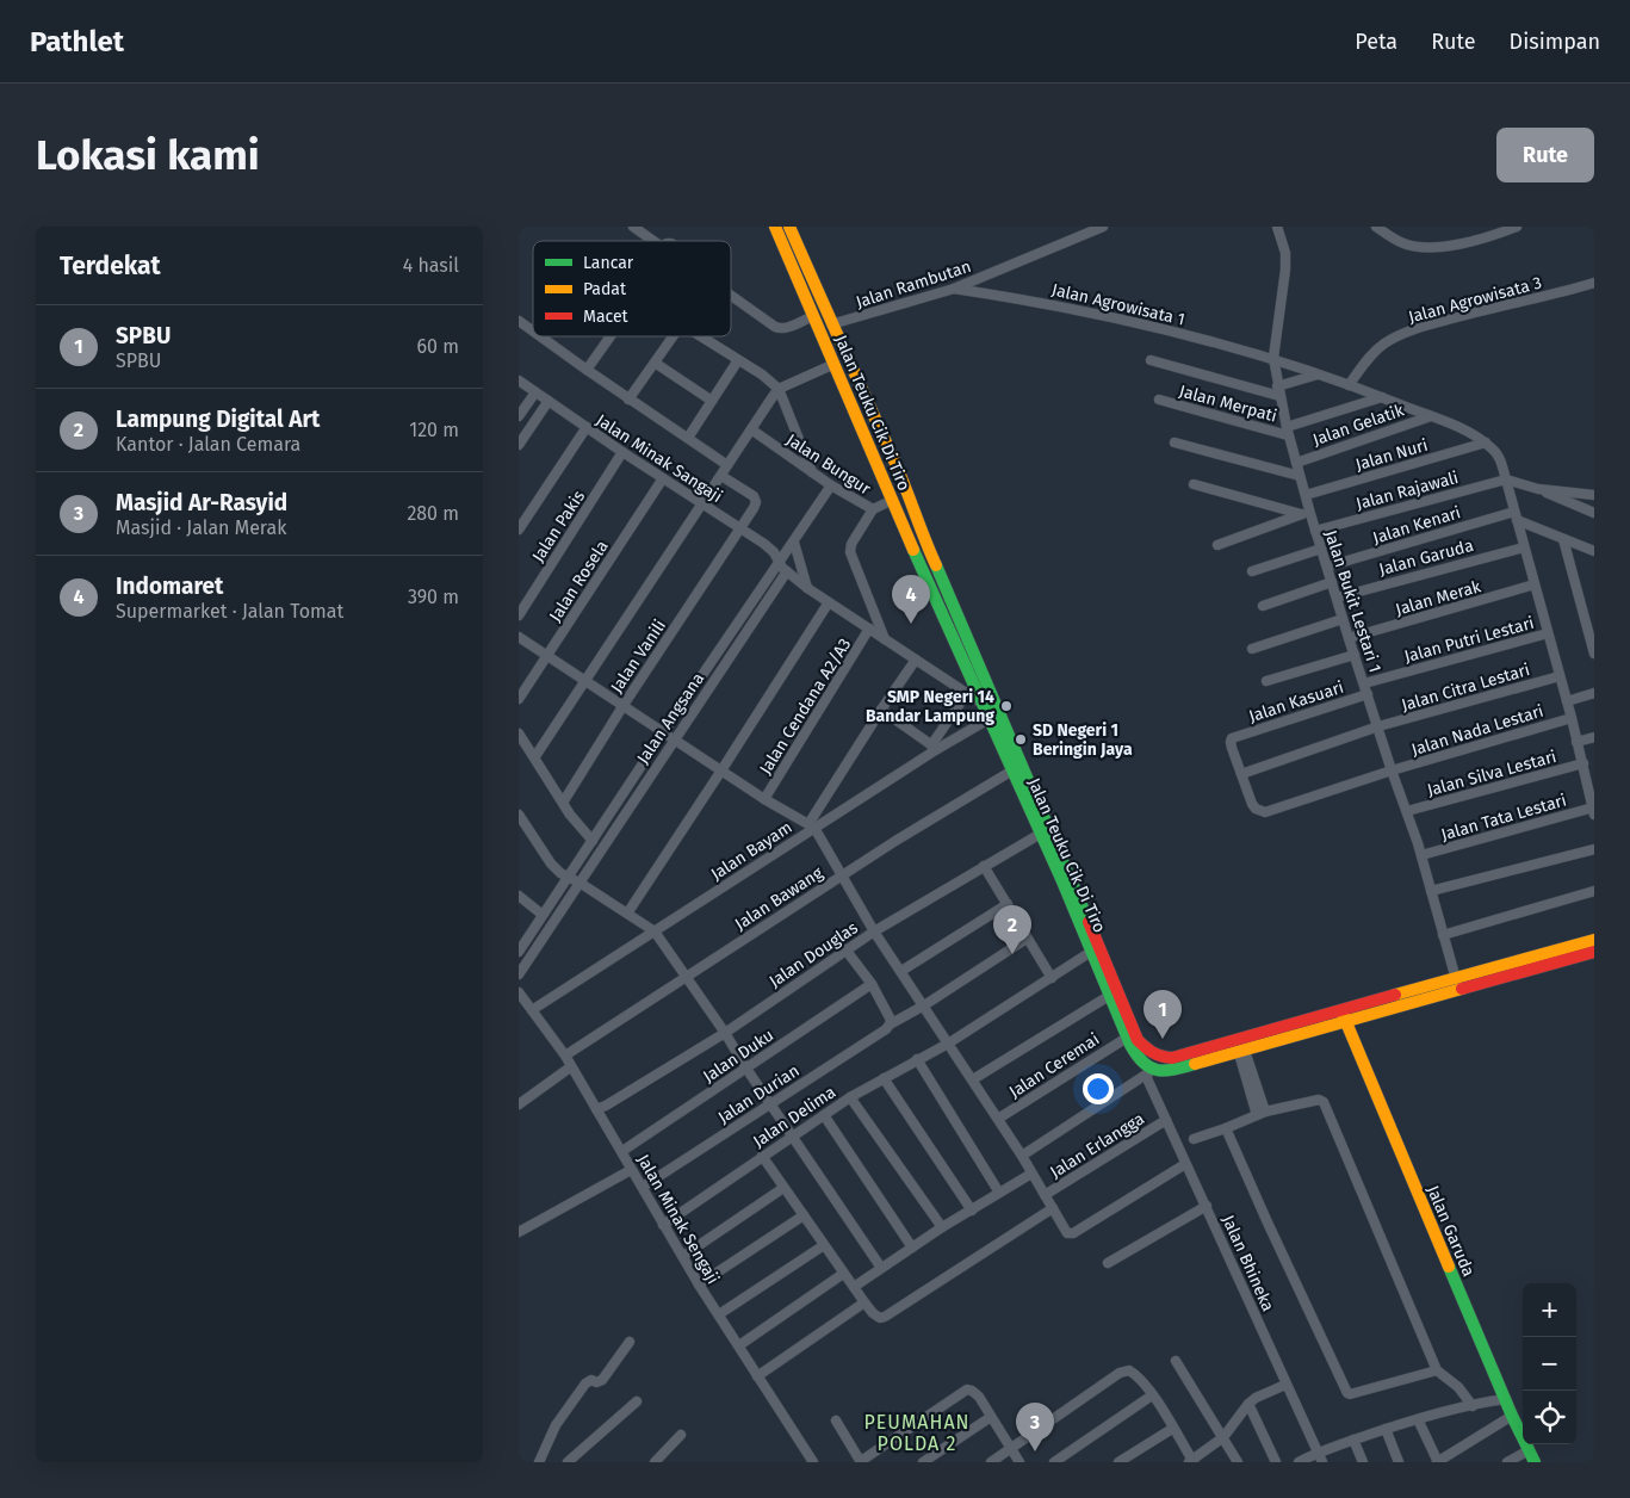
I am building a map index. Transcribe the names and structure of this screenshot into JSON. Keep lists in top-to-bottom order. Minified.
{"streets":{"street":["Jalan Rambutan","Jalan Agrowisata 3","Jalan Agrowisata 1","Jalan Merpati","Jalan Teuku Cik Di Tiro","Jalan Gelatik","Jalan Nuri","Jalan Minak Sangaji","Jalan Bungur","Jalan Rajawali","Jalan Kenari","Jalan Pakis","Jalan Garuda","Jalan Rosela","Jalan Merak","Jalan Bukit Lestari 1","Jalan Putri Lestari","Jalan Vanili","Jalan Citra Lestari","Jalan Kasuari","Jalan Cendana A2/A3","Jalan Angsana","Jalan Nada Lestari","Jalan Silva Lestari","Jalan Tata Lestari","Jalan Bayam","Jalan Bawang","Jalan Douglas","Jalan Duku","Jalan Ceremai","Jalan Durian","Jalan Delima","Jalan Erlangga","Jalan Minak Sengaji","Jalan Bhineka"]},"crossings":[["Jalan Rambutan","Jalan Agrowisata 1"],["Jalan Rambutan","Jalan Teuku Cik Di Tiro"],["Jalan Agrowisata 3","Jalan Agrowisata 1"],["Jalan Agrowisata 1","Jalan Gelatik"],["Jalan Agrowisata 1","Jalan Nuri"],["Jalan Agrowisata 1","Jalan Bukit Lestari 1"],["Jalan Merpati","Jalan Bukit Lestari 1"],["Jalan Teuku Cik Di Tiro","Jalan Minak Sangaji"],["Jalan Teuku Cik Di Tiro","Jalan Bungur"],["Jalan Teuku Cik Di Tiro","Jalan Garuda"],["Jalan Teuku Cik Di Tiro","Jalan Bukit Lestari 1"],["Jalan Teuku Cik Di Tiro","Jalan Bayam"],["Jalan Teuku Cik Di Tiro","Jalan Bawang"],["Jalan Teuku Cik Di Tiro","Jalan Douglas"],["Jalan Teuku Cik Di Tiro","Jalan Ceremai"],["Jalan Teuku Cik Di Tiro","Jalan Delima"],["Jalan Teuku Cik Di Tiro","Jalan Bhineka"],["Jalan Gelatik","Jalan Bukit Lestari 1"],["Jalan Nuri","Jalan Bukit Lestari 1"],["Jalan Minak Sangaji","Jalan Pakis"],["Jalan Minak Sangaji","Jalan Rosela"],["Jalan Minak Sangaji","Jalan Vanili"],["Jalan Minak Sangaji","Jalan Cendana A2/A3"],["Jalan Minak Sangaji","Jalan Angsana"],["Jalan Rajawali","Jalan Bukit Lestari 1"],["Jalan Kenari","Jalan Bukit Lestari 1"],["Jalan Garuda","Jalan Bukit Lestari 1"],["Jalan Rosela","Jalan Angsana"],["Jalan Merak","Jalan Bukit Lestari 1"],["Jalan Bukit Lestari 1","Jalan Putri Lestari"],["Jalan Bukit Lestari 1","Jalan Citra Lestari"],["Jalan Bukit Lestari 1","Jalan Kasuari"],["Jalan Bukit Lestari 1","Jalan Nada Lestari"],["Jalan Bukit Lestari 1","Jalan Silva Lestari"],["Jalan Bukit Lestari 1","Jalan Tata Lestari"],["Jalan Vanili","Jalan Angsana"],["Jalan Citra Lestari","Jalan Kasuari"],["Jalan Citra Lestari","Jalan Nada Lestari"],["Jalan Kasuari","Jalan Nada Lestari"],["Jalan Cendana A2/A3","Jalan Angsana"],["Jalan Angsana","Jalan Bayam"],["Jalan Bayam","Jalan Minak Sengaji"],["Jalan Bawang","Jalan Minak Sengaji"],["Jalan Douglas","Jalan Minak Sengaji"],["Jalan Duku","Jalan Minak Sengaji"],["Jalan Durian","Jalan Minak Sengaji"],["Jalan Delima","Jalan Minak Sengaji"],["Jalan Erlangga","Jalan Bhineka"]],"districts":["PEUMAHAN POLDA 2"],"places":["SMP Negeri 14 Bandar Lampung","SD Negeri 1 Beringin Jaya"],"legend":["Lancar","Padat","Macet"],"page":{"header":"Pathlet","nav":["Peta","Rute","Disimpan"],"buttons":"Rute","title":"Lokasi kami","heading":["Terdekat","4 hasil"],"list":[{"mark":"1","name":"SPBU","note":"SPBU","value":"60 m"},{"mark":"2","name":"Lampung Digital Art","note":"Kantor · Jalan Cemara","value":"120 m"},{"mark":"3","name":"Masjid Ar-Rasyid","note":"Masjid · Jalan Merak","value":"280 m"},{"mark":"4","name":"Indomaret","note":"Supermarket · Jalan Tomat","value":"390 m"}],"pins":["4","2","1","3"],"map_buttons":["+","−"]}}
